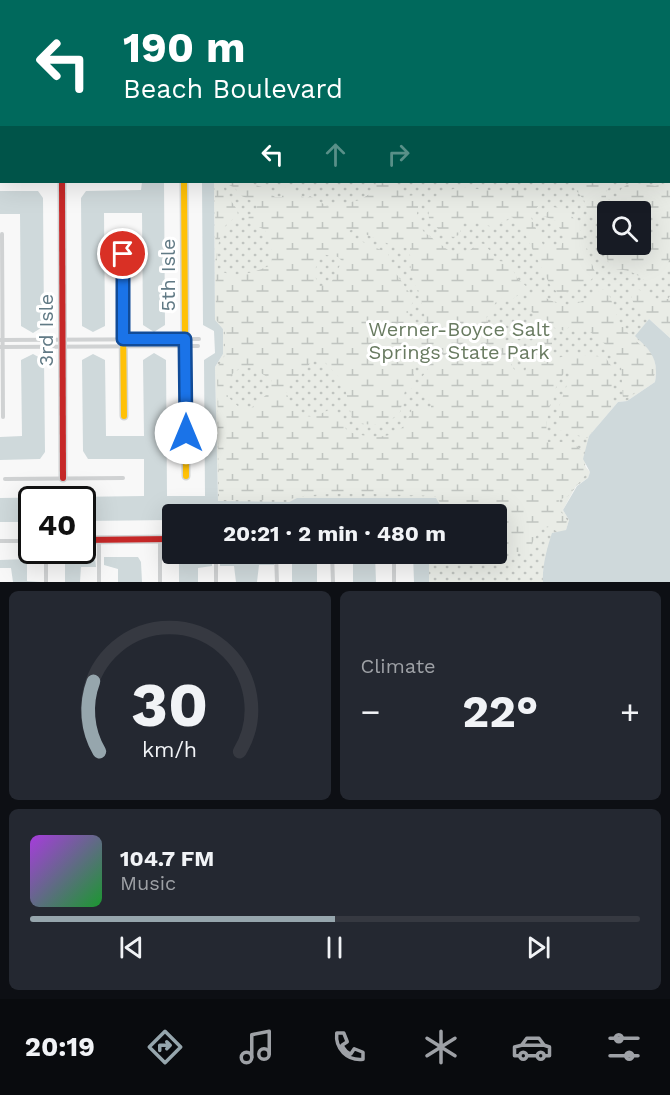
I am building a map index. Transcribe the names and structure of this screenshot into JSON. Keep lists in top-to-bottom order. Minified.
{"streets":{"street":["5th Isle","3rd Isle"]},"parks":["Werner-Boyce Salt Springs State Park"],"page":{"turn":["190 m","Beach Boulevard"],"limit":"40","trip":"20:21 · 2 min · 480 m","tile":"Climate","heat":["−","22°","+"],"song":["104.7 FM","Music"],"tabs":"20:19","gauge":["30","km/h"]}}
